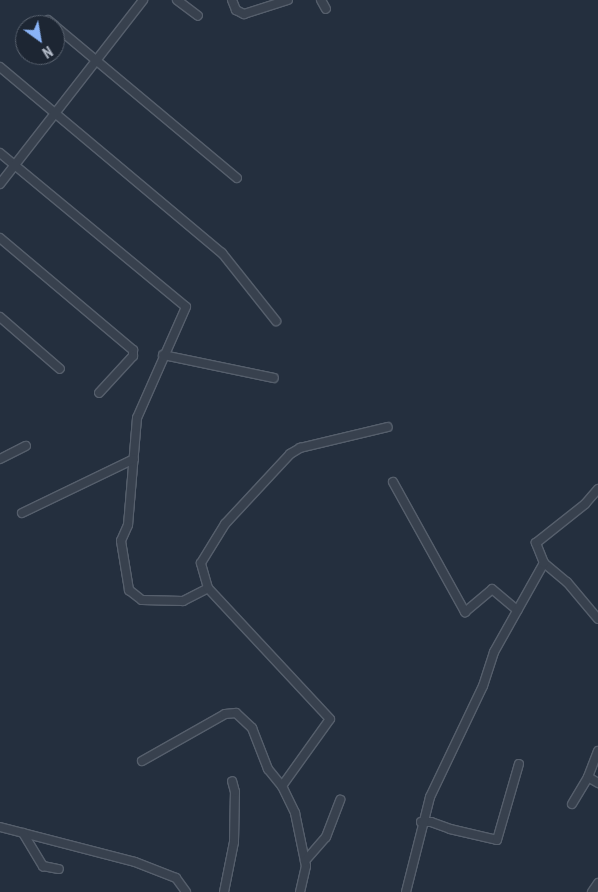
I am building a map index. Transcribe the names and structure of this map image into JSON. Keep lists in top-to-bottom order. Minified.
{"north":"bottom right"}
